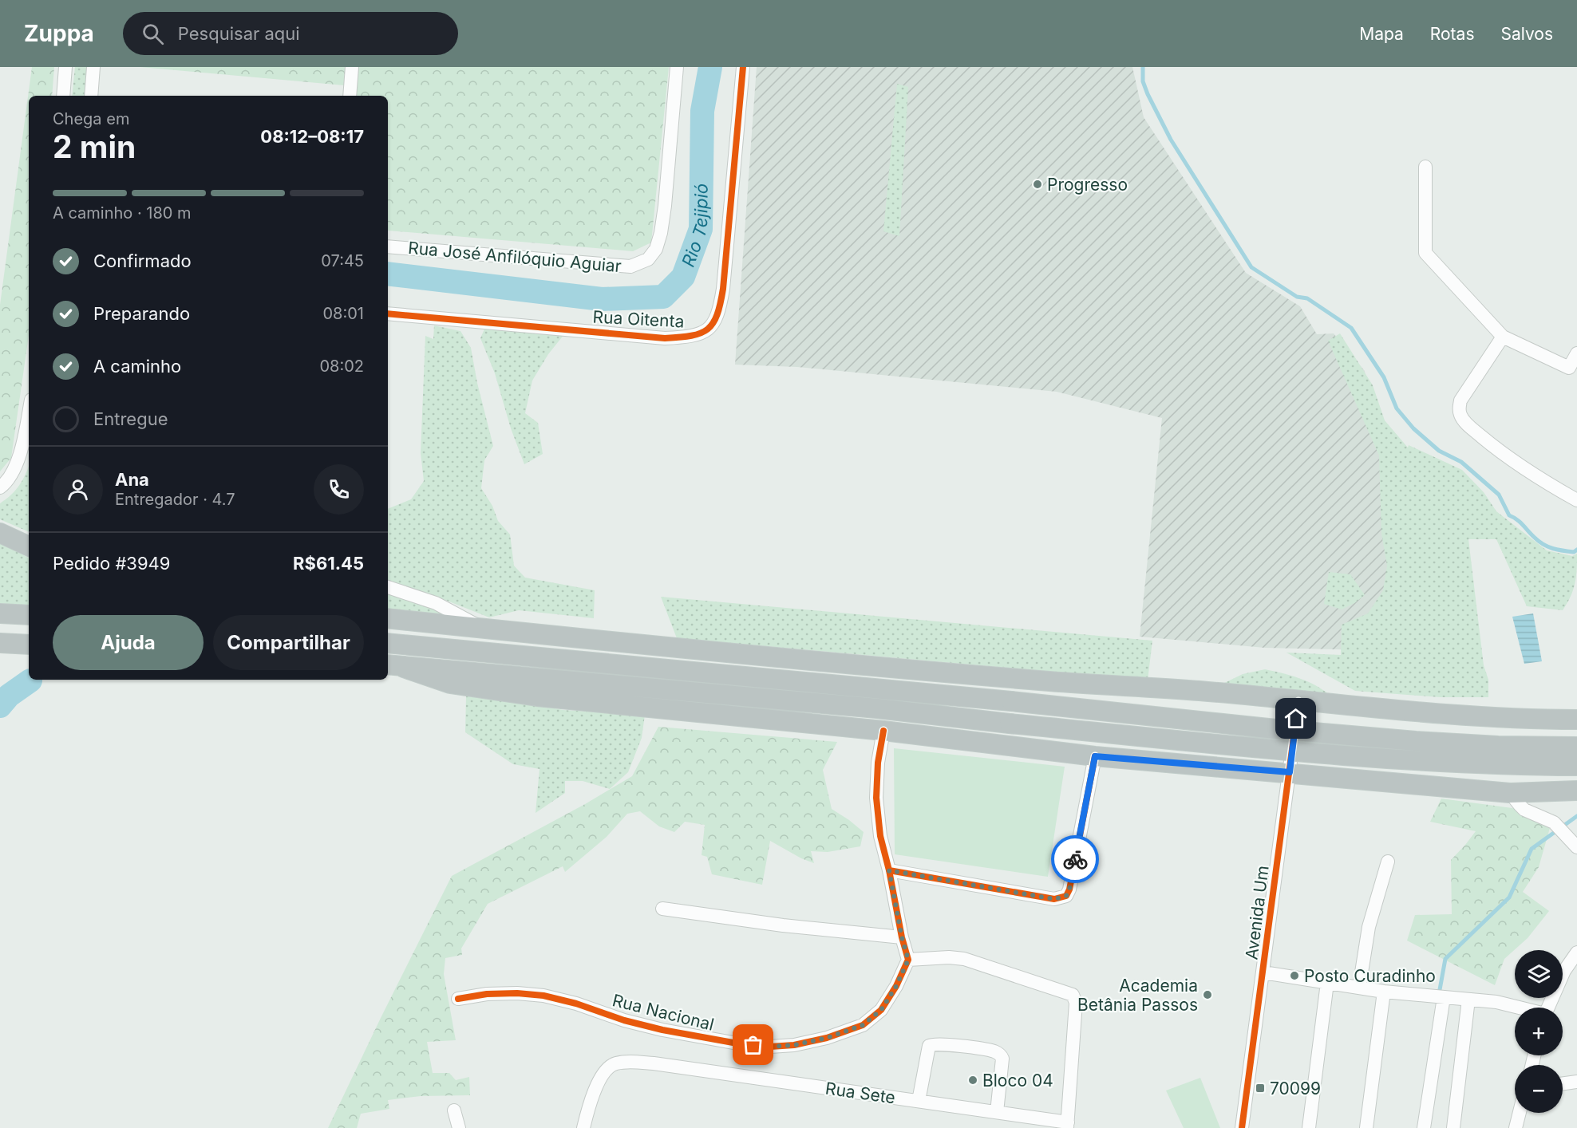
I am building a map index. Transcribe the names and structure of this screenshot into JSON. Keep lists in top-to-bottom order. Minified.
{"streets":{"street":["Rua José Anfilóquio Aguiar","Rua Oitenta","Avenida Um","Rua Nacional","Rua Sete"]},"water":["Rio Tejipió"],"places":{"other":["Progresso","Posto Curadinho","Academia Betânia Passos","Bloco 04"],"transit":["70099"]},"page":{"header":"Zuppa","search":"Pesquisar aqui","nav":["Mapa","Rotas","Salvos"],"heading":["2 min","Chega em","08:12–08:17"],"panel":["Ana","Entregador · 4.7","Pedido #3949","R$61.45"],"bar":"A caminho · 180 m","list":[["Confirmado","07:45"],["Preparando","08:01"],["A caminho","08:02"],"Entregue"],"buttons":["Ajuda","Compartilhar"],"map_buttons":["+","−"]}}
